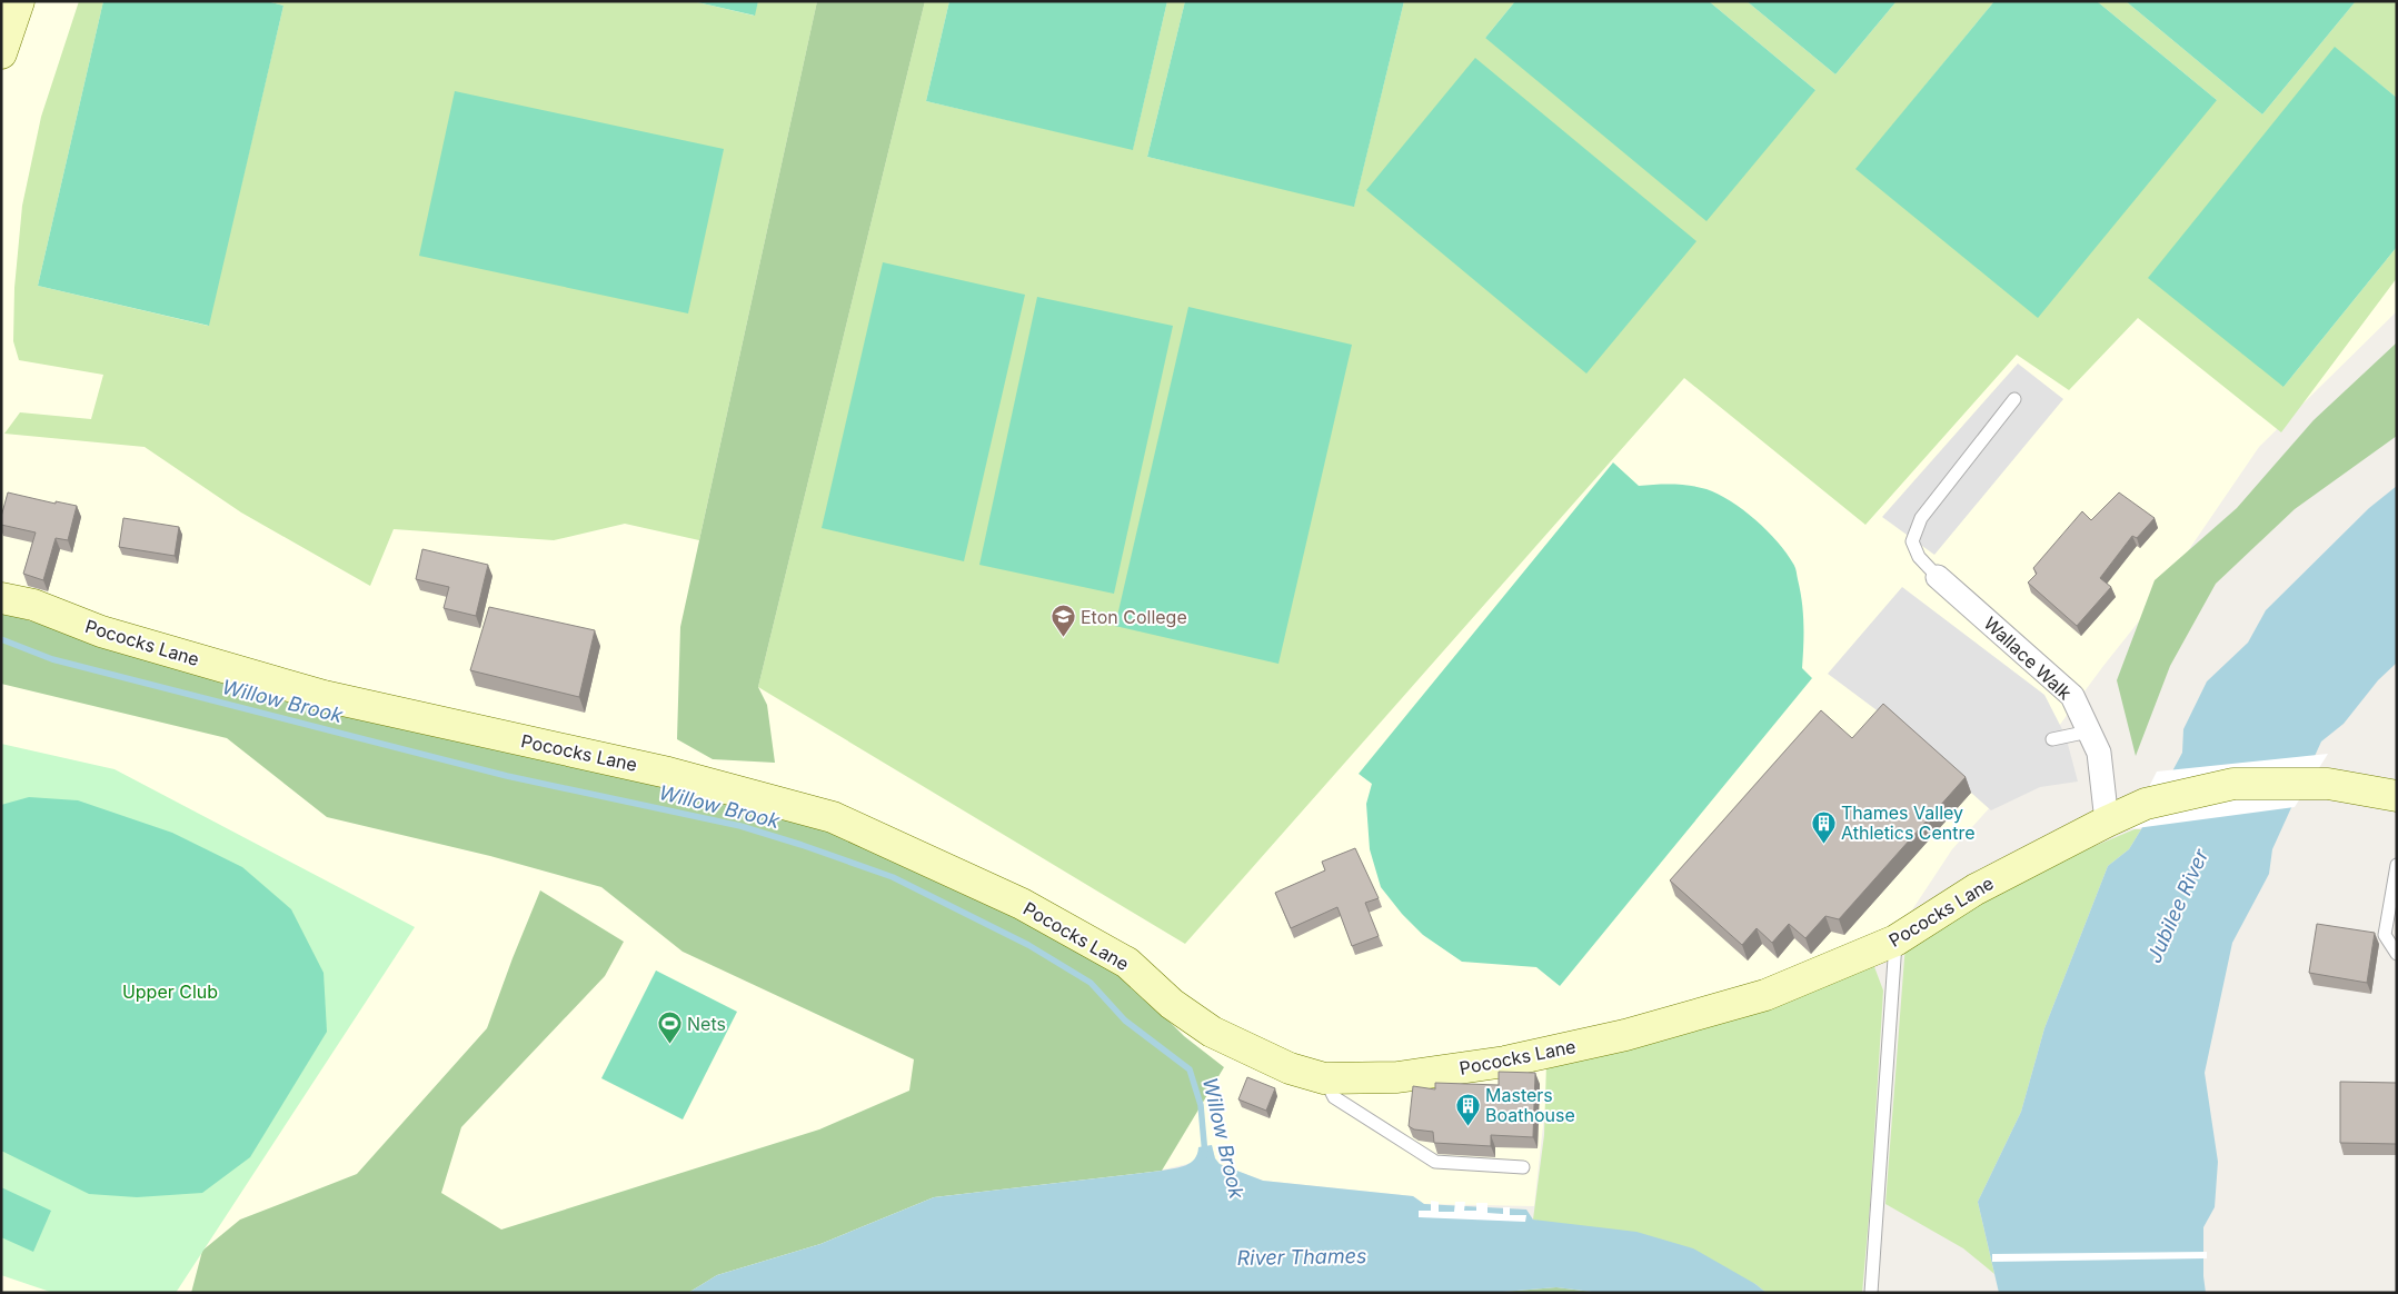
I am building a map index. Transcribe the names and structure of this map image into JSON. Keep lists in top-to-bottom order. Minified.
{"streets":{"main road":["Pococks Lane"],"street":["Wallace Walk"]},"crossings":[["Pococks Lane","Wallace Walk"]],"water":["Willow Brook","Jubilee River","River Thames"],"parks":["Upper Club"],"places":{"school or university":["Eton College"],"building":["Thames Valley Athletics Centre","Masters Boathouse"],"sports":["Nets"]}}
